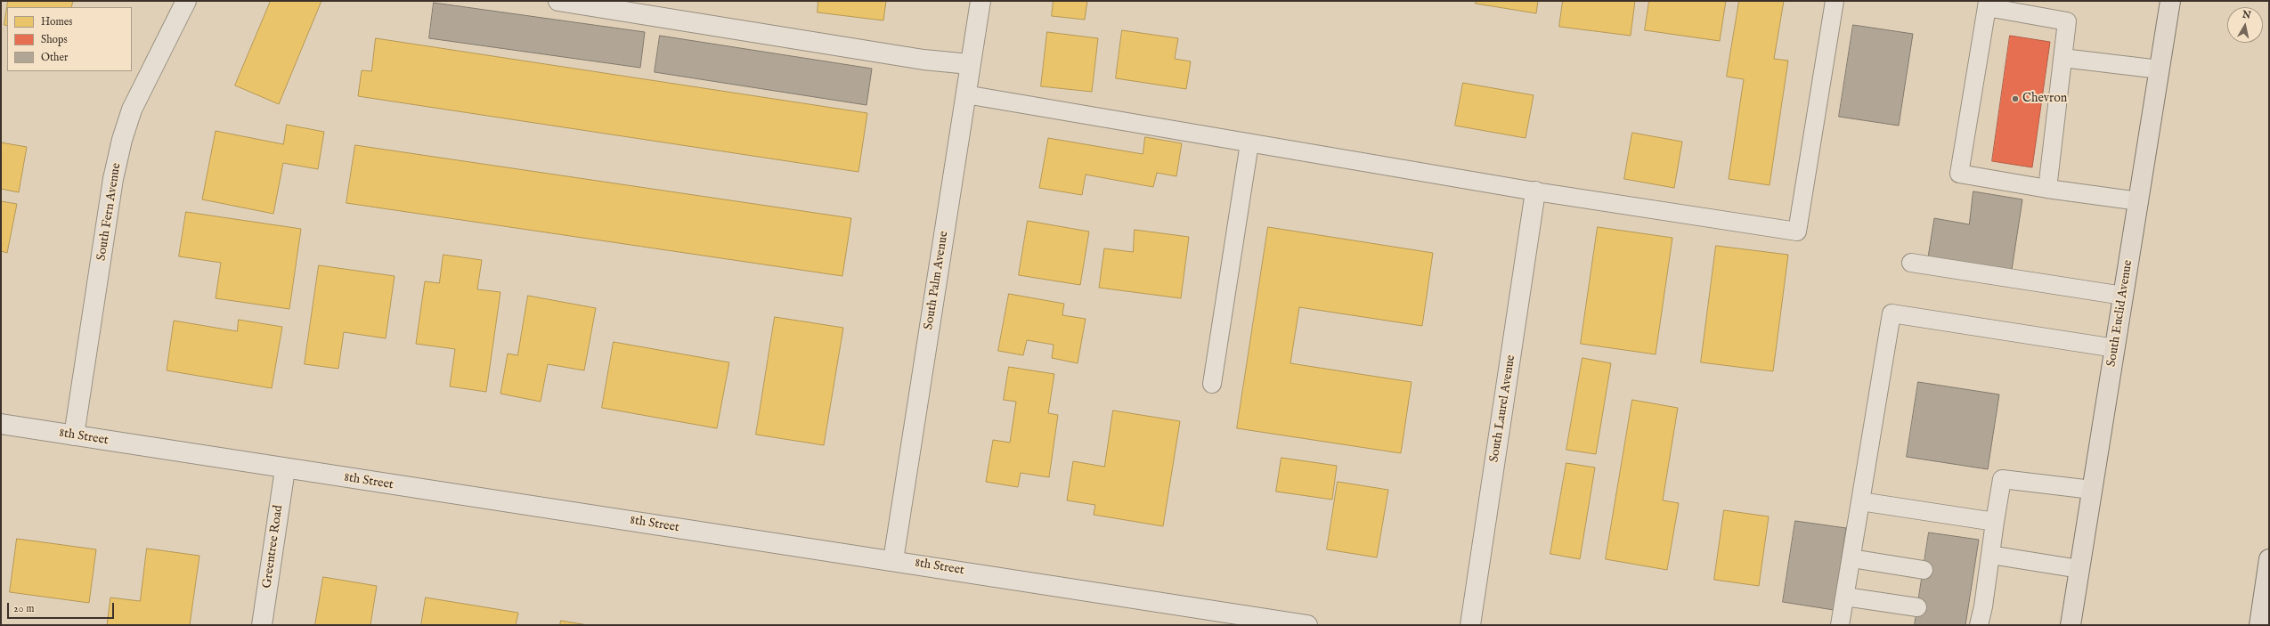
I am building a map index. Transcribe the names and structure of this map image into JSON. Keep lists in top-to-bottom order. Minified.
{"streets":{"main road":["South Euclid Avenue"],"street":["South Fern Avenue","South Palm Avenue","South Laurel Avenue","8th Street","Greentree Road"]},"crossings":[["South Fern Avenue","8th Street"],["South Palm Avenue","8th Street"],["8th Street","Greentree Road"]],"places":["Chevron"],"legend":["Homes","Shops","Other"],"scale_bar":"20 m","north":"top"}
